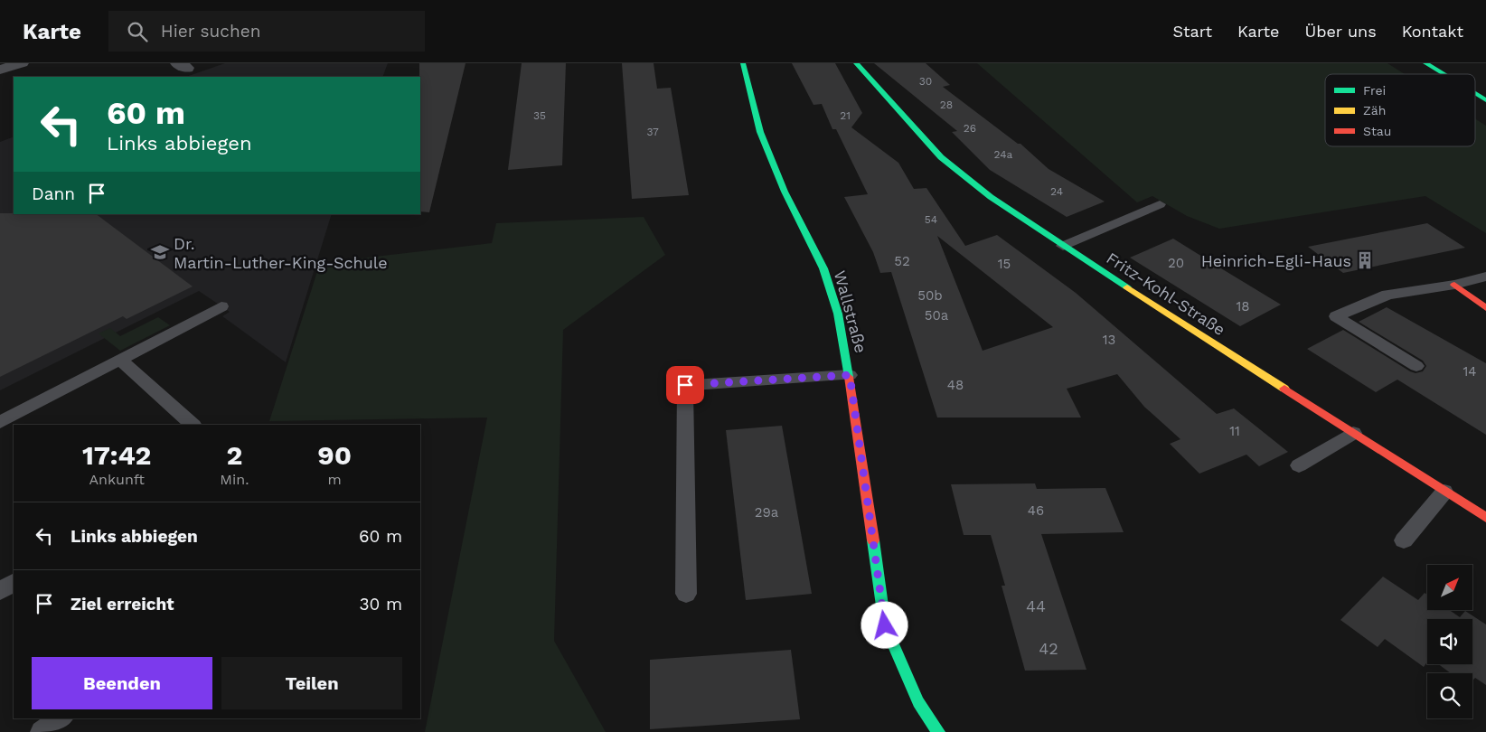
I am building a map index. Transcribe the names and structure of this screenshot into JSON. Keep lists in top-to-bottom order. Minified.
{"streets":{"street":["Fritz-Kohl-Straße","Wallstraße"]},"places":{"school or university":["Dr. Martin-Luther-King-Schule"],"building":["Heinrich-Egli-Haus"]},"house_numbers":["30","28","35","21","26","37","24a","24","54","52","20","15","50b","18","50a","13","14","48","11","46","29a","44","42"],"legend":["Frei","Zäh","Stau"],"north":"top right","page":{"header":"Karte","search":"Hier suchen","nav":["Start","Karte","Über uns","Kontakt"],"turn":["60 m","Links abbiegen"],"then":"Dann","eta":["17:42","Ankunft","2","Min.","90","m"],"list":[{"name":"Links abbiegen","value":"60 m"},{"name":"Ziel erreicht","value":"30 m"}],"buttons":["Beenden","Teilen"]}}
